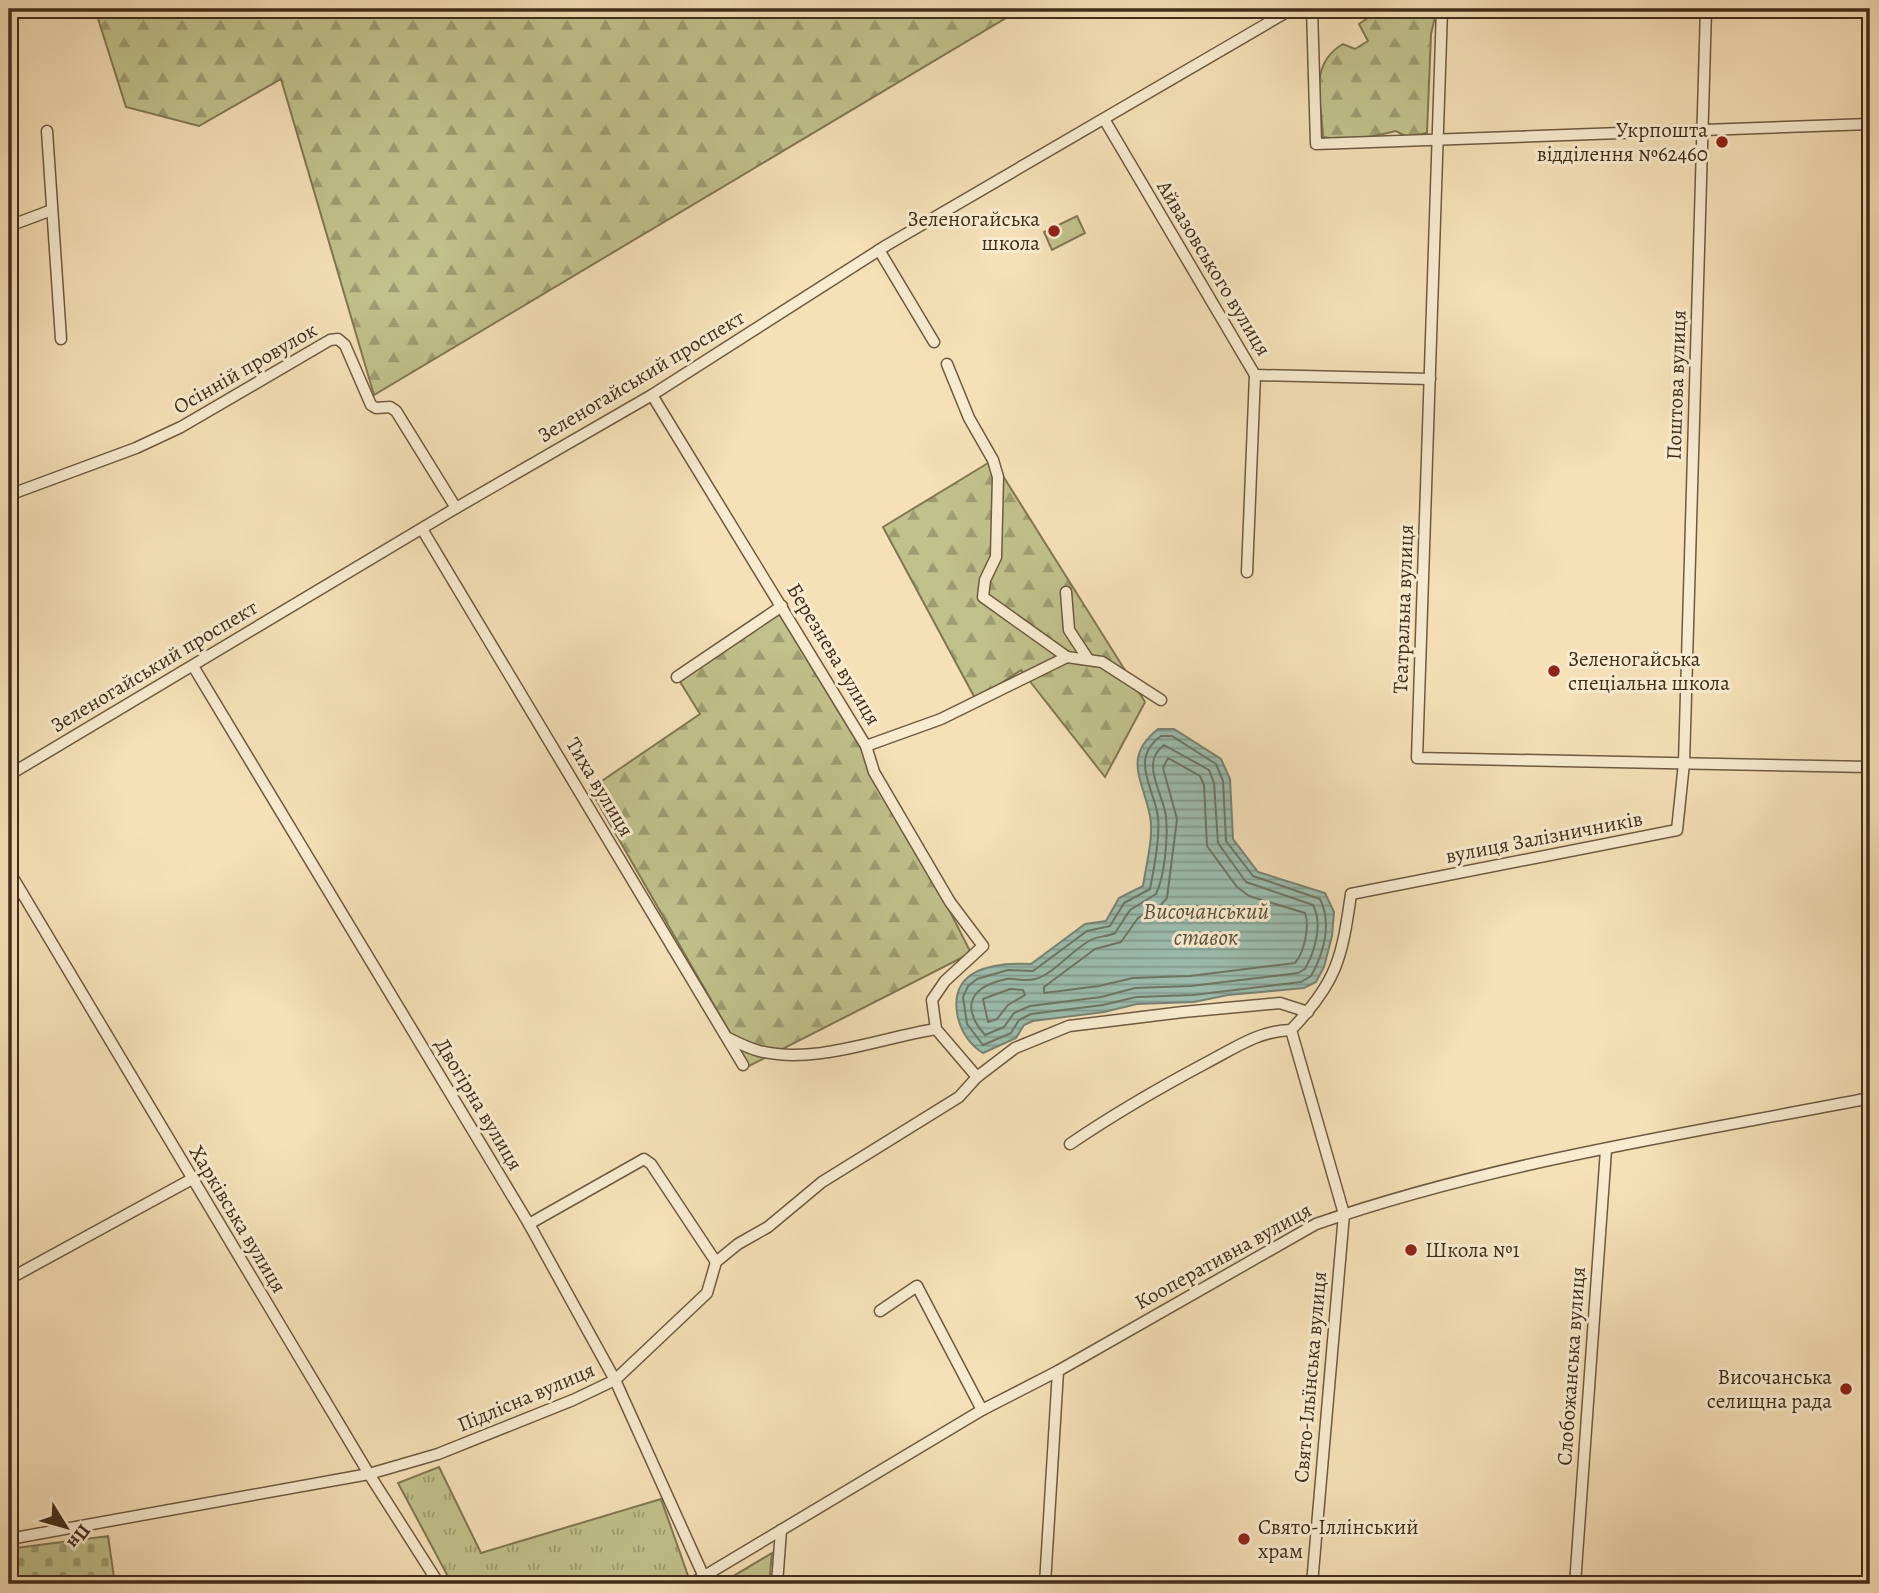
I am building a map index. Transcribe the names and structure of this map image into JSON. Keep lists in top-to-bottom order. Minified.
{"streets":{"street":["Айвазовського вулиця","Осінній провулок","Зеленогайський проспект","Поштова вулиця","Театральна вулиця","Березнева вулиця","Тиха вулиця","вулиця Залізничників","Двогірна вулиця","Харківська вулиця","Кооперативна вулиця","Слобожанська вулиця","Свято-Ільїнська вулиця","Підлісна вулиця"]},"crossings":[["Айвазовського вулиця","Зеленогайський проспект"],["Осінній провулок","Зеленогайський проспект"],["Зеленогайський проспект","Березнева вулиця"],["Зеленогайський проспект","Тиха вулиця"],["Зеленогайський проспект","Двогірна вулиця"],["Поштова вулиця","Театральна вулиця"],["Поштова вулиця","вулиця Залізничників"],["Театральна вулиця","вулиця Залізничників"],["Двогірна вулиця","Кооперативна вулиця"],["Двогірна вулиця","Підлісна вулиця"],["Харківська вулиця","Підлісна вулиця"],["Кооперативна вулиця","Слобожанська вулиця"],["Кооперативна вулиця","Свято-Ільїнська вулиця"]],"water":["Височанський ставок"],"places":["Укрпошта відділення №62460","Зеленогайська школа","Зеленогайська спеціальна школа","Школа №1","Височанська селищна рада","Свято-Іллінський храм"],"north":"bottom right"}
